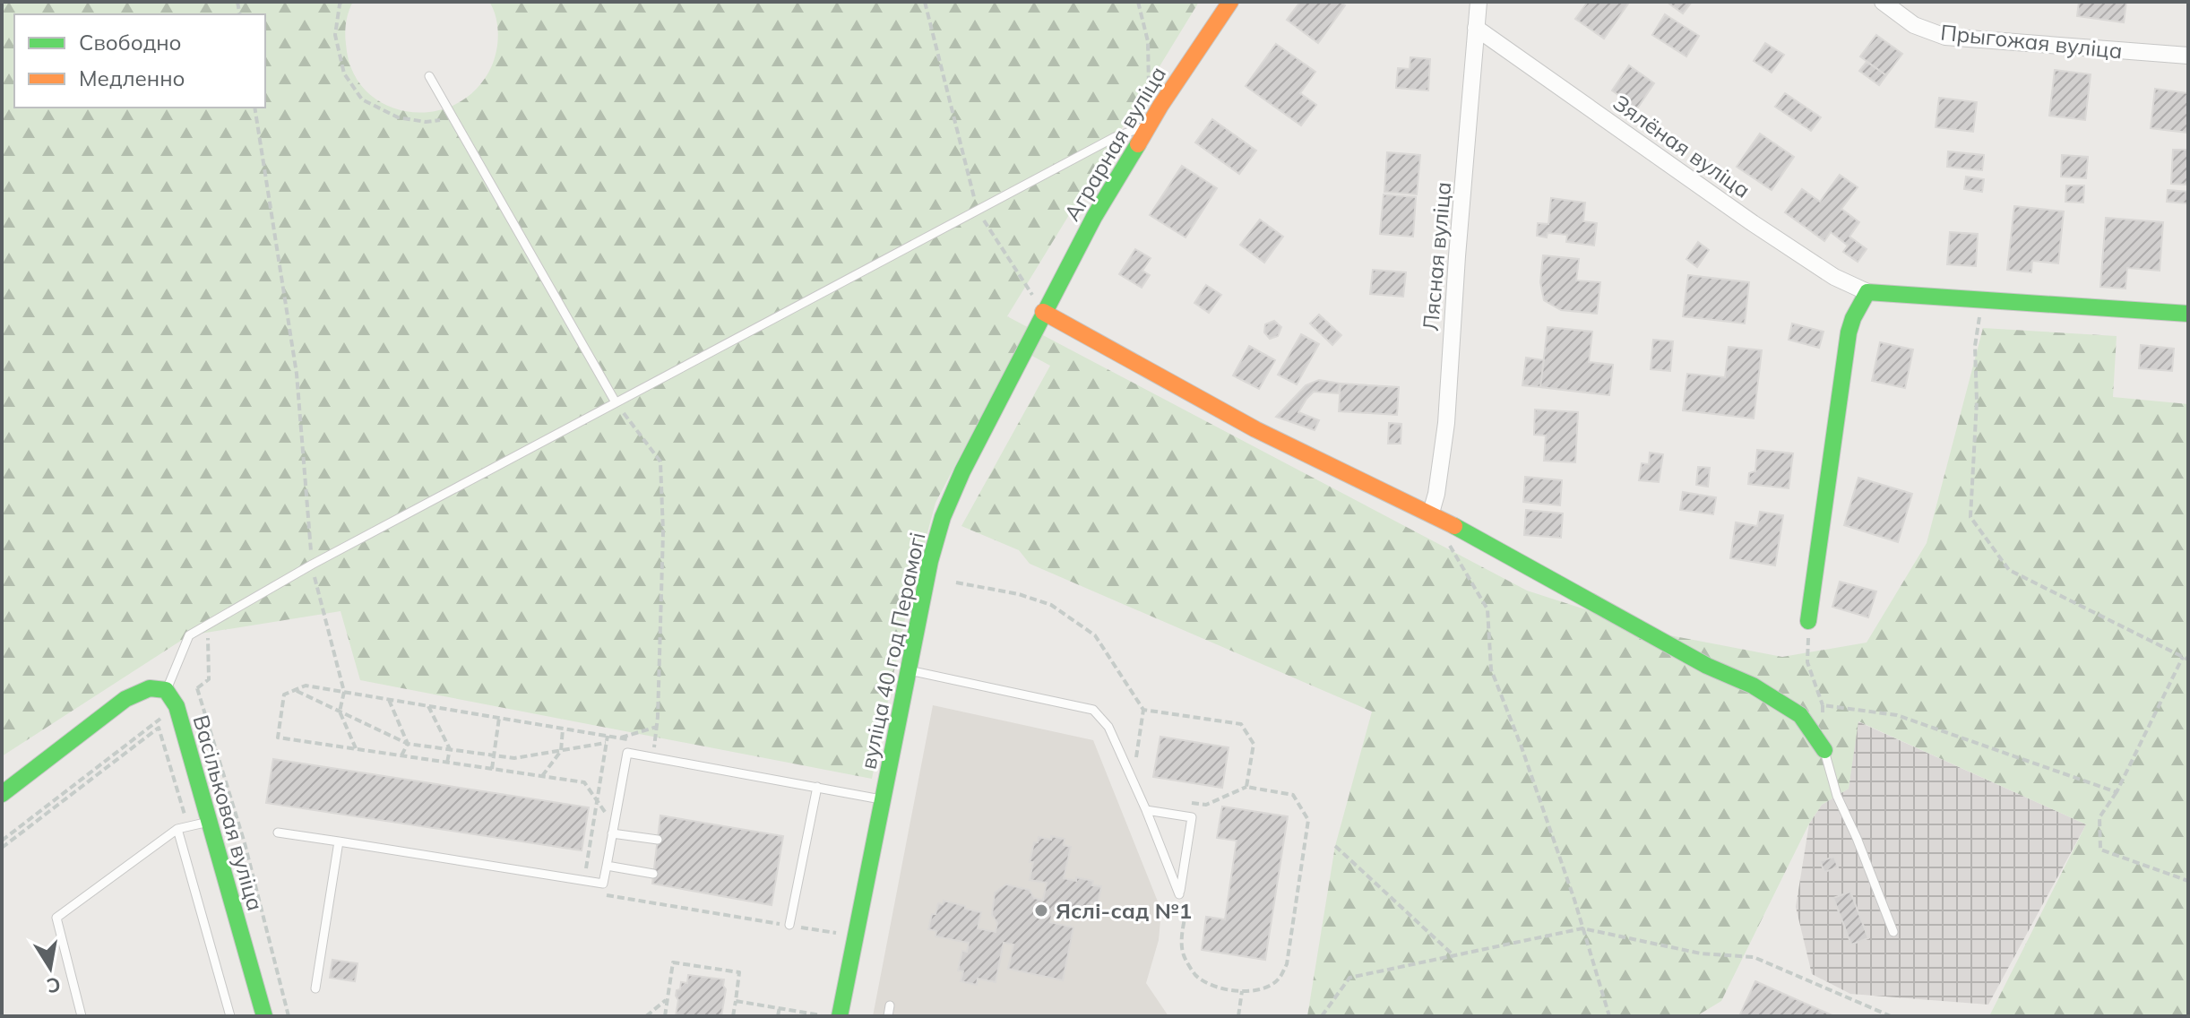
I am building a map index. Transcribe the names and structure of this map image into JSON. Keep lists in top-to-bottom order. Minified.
{"streets":{"street":["Прыгожая вуліца","Аграрная вуліца","Зялёная вуліца","Лясная вуліца","вуліца 40 год Перамогі","Васільковая вуліца"]},"crossings":[["Аграрная вуліца","вуліца 40 год Перамогі"],["Зялёная вуліца","Лясная вуліца"]],"places":["Яслі-сад №1"],"legend":["Свободно","Медленно"],"north":"bottom"}
